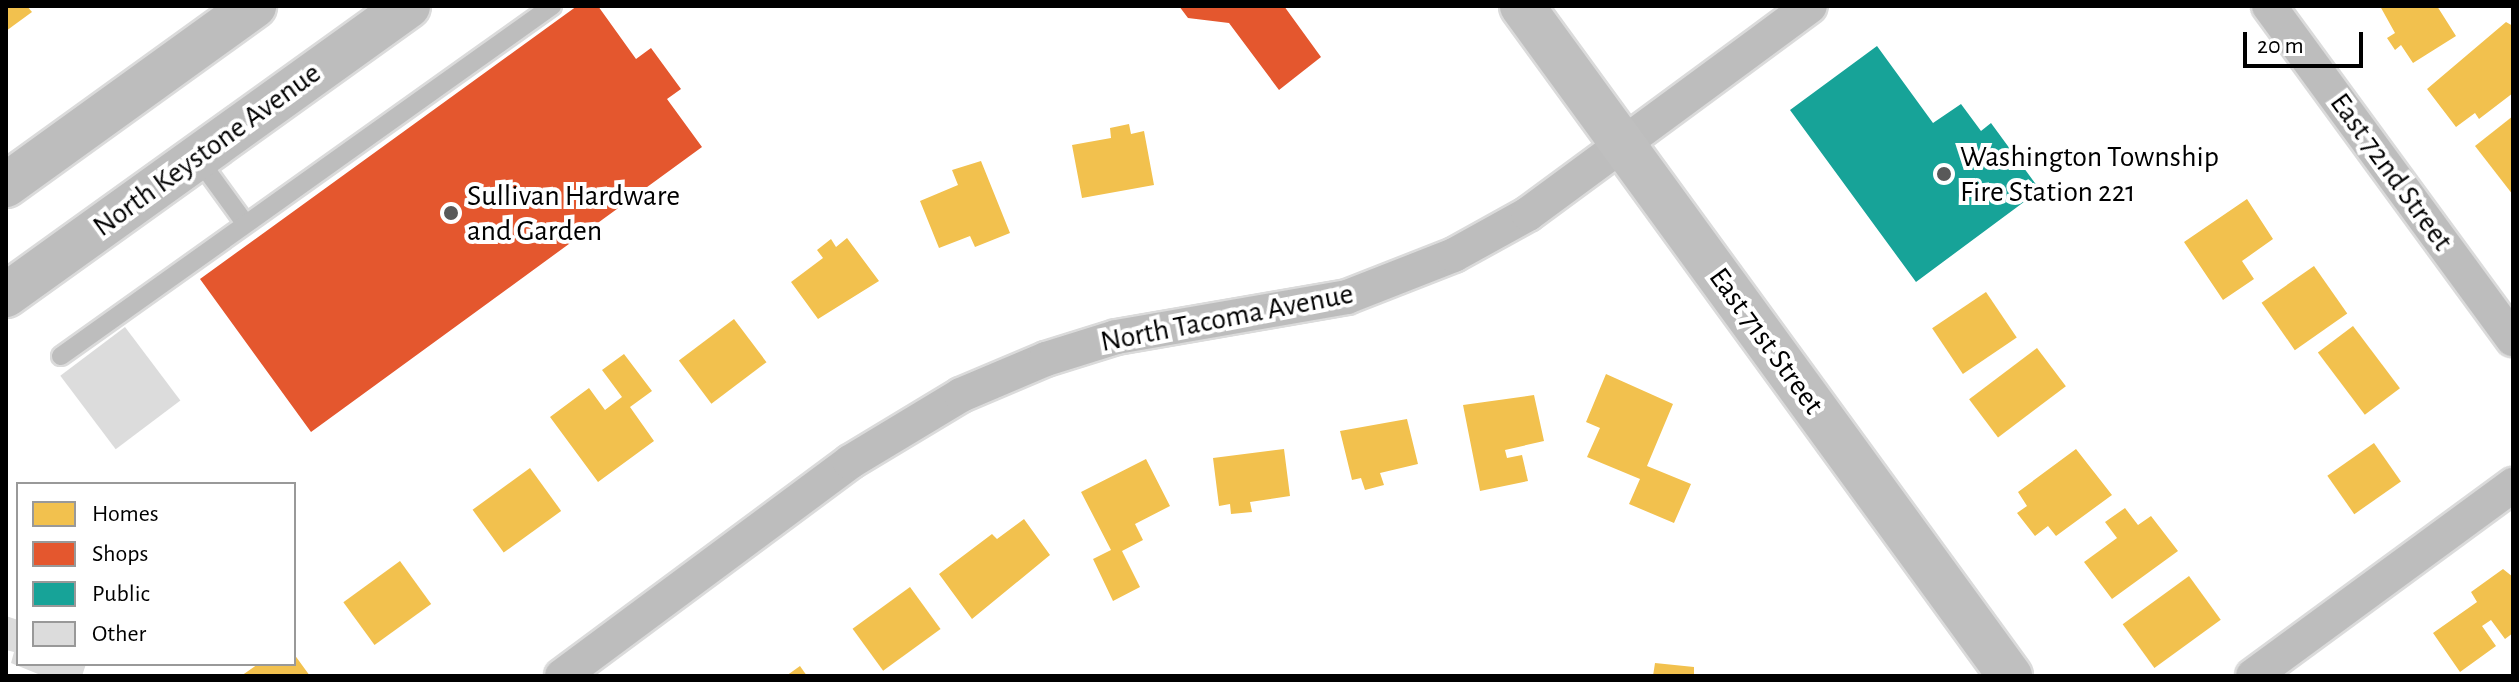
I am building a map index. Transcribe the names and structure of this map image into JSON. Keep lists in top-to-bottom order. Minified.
{"streets":{"main road":["North Keystone Avenue","East 71st Street"],"street":["East 72nd Street","North Tacoma Avenue"]},"crossings":[["North Tacoma Avenue","East 71st Street"]],"places":["Washington Township Fire Station 221","Sullivan Hardware and Garden"],"legend":["Homes","Shops","Public","Other"],"scale_bar":"20 m"}
